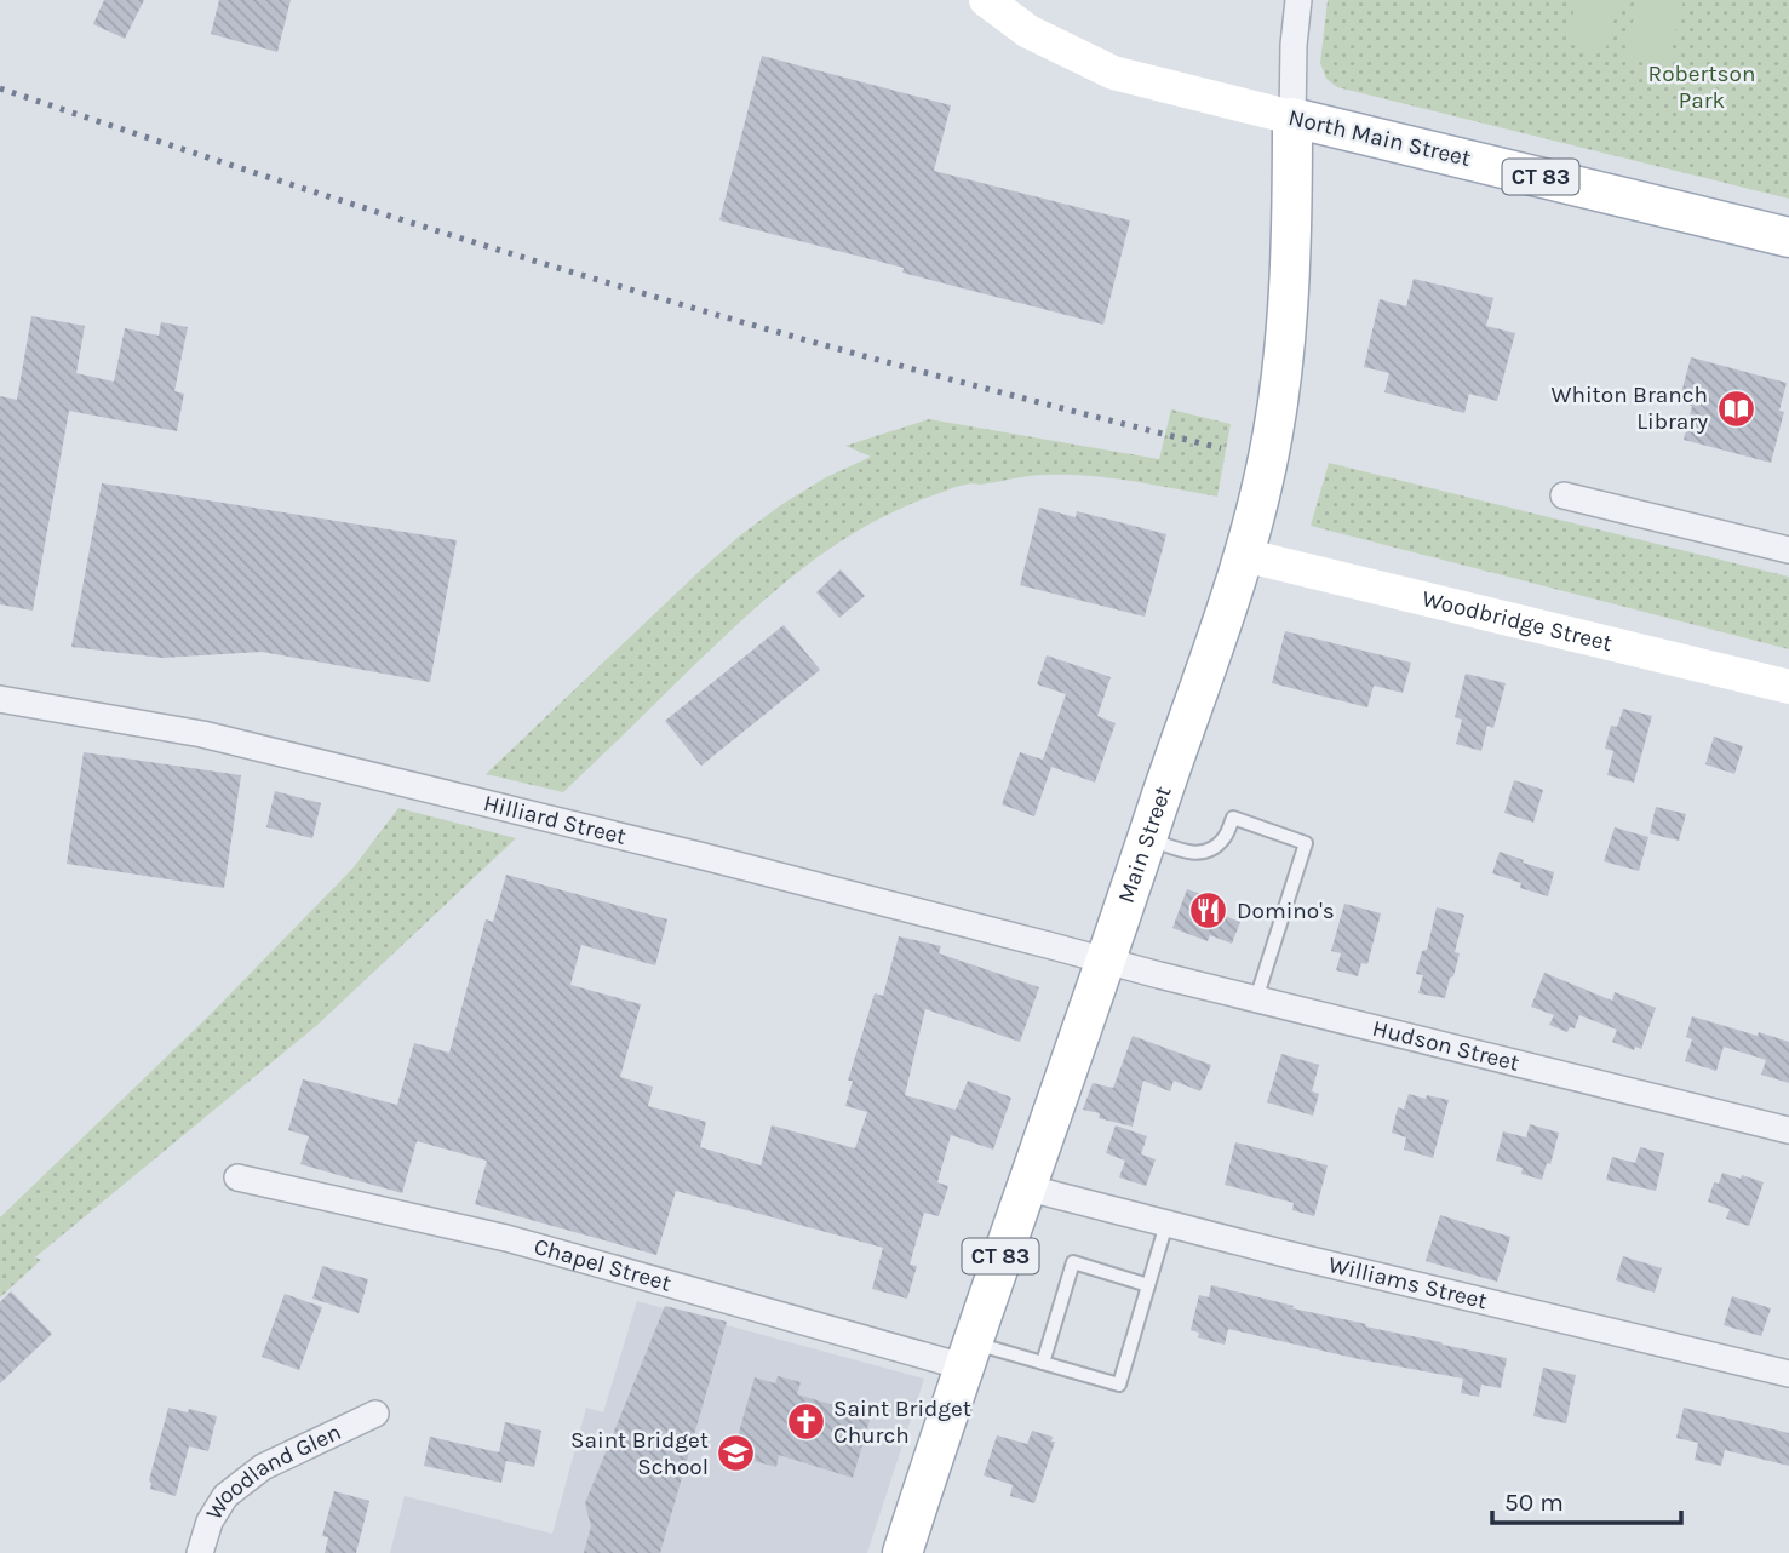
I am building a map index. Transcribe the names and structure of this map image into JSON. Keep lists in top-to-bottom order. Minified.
{"streets":{"main road":["North Main Street","CT 83","Woodbridge Street","Main Street"],"street":["Hilliard Street","Hudson Street","Chapel Street","Williams Street","Woodland Glen"]},"crossings":[["North Main Street","Main Street"],["Woodbridge Street","Main Street"],["Hilliard Street","Main Street"],["Hilliard Street","Hudson Street"],["Main Street","Hudson Street"],["Main Street","Chapel Street"],["Main Street","Williams Street"]],"parks":["Robertson Park"],"places":{"library":["Whiton Branch Library"],"restaurant":["Domino's"],"church":["Saint Bridget Church"],"school or university":["Saint Bridget School"]},"scale_bar":"50 m"}
